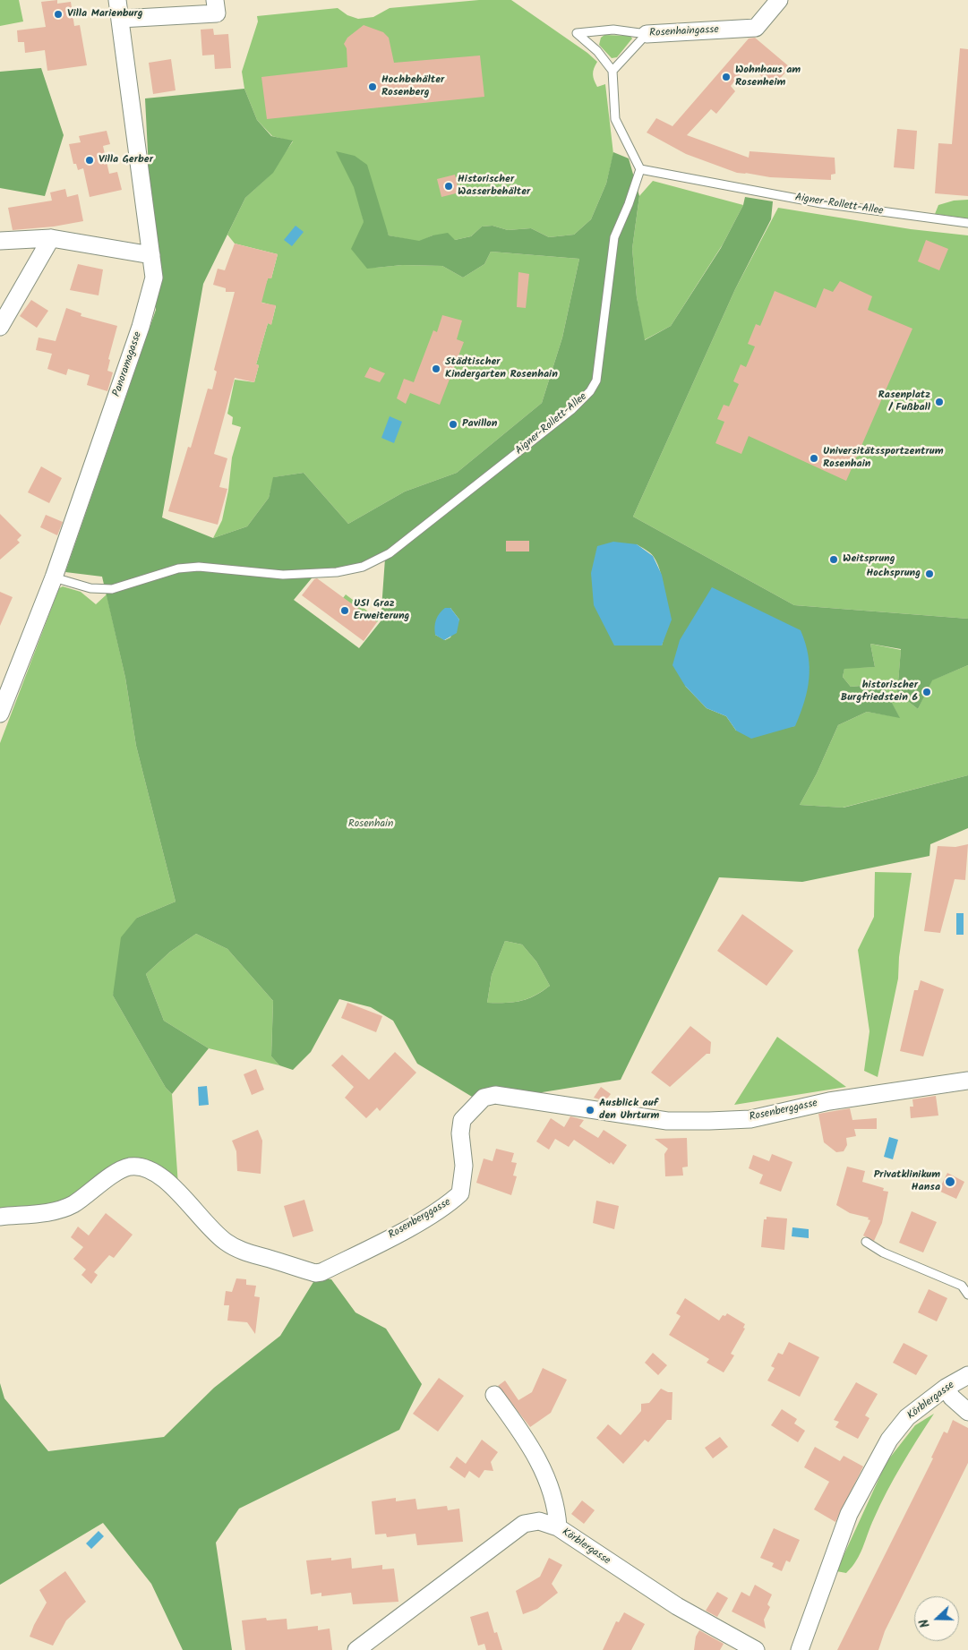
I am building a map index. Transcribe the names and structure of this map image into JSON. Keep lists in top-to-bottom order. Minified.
{"streets":{"street":["Rosenhaingasse","Panoramagasse","Rosenberggasse","Körblergasse"],"lane":["Aigner-Rollett-Allee"]},"crossings":[["Aigner-Rollett-Allee","Panoramagasse"]],"parks":["Rosenhain"],"places":["Villa Marienburg","Wohnhaus am Rosenheim","Hochbehälter Rosenberg","Villa Gerber","Historischer Wasserbehälter","Städtischer Kindergarten Rosenhain","Rasenplatz / Fußball","Pavillon","Universitätssportzentrum Rosenhain","Weitsprung","Hochsprung","USI Graz Erweiterung","historischer Burgfriedstein 6","Ausblick auf den Uhrturm","Privatklinikum Hansa"],"north":"left"}
